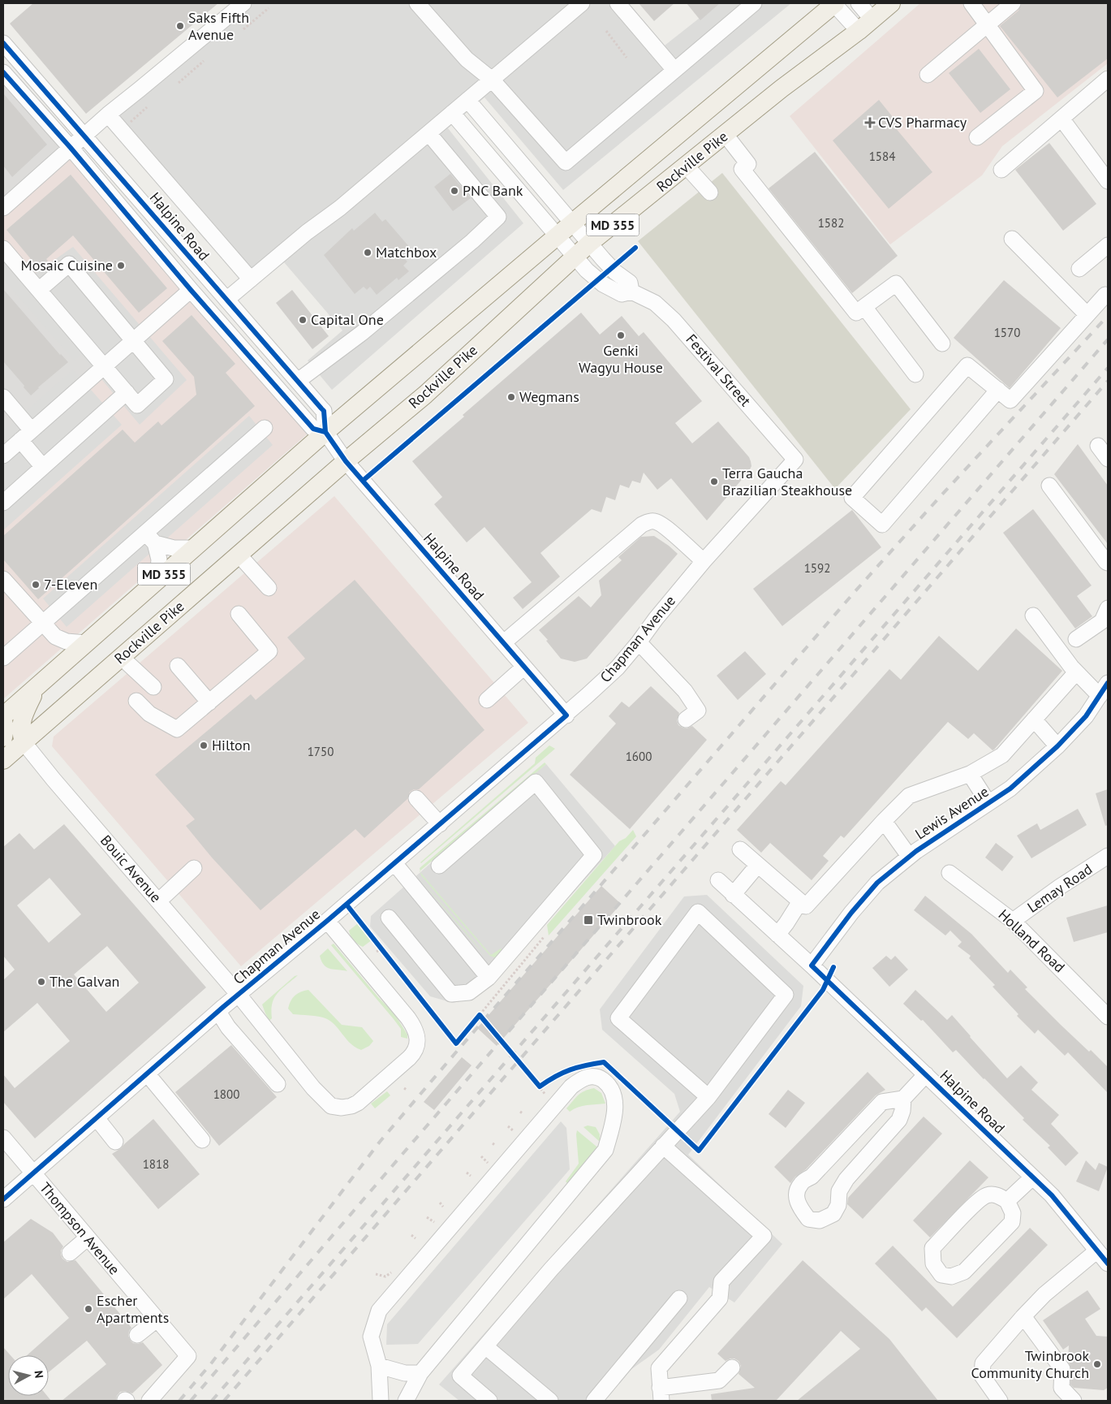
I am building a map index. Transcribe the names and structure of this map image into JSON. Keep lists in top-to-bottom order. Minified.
{"streets":{"main road":["Rockville Pike","MD 355"],"street":["Halpine Road","Festival Street","Chapman Avenue","Lewis Avenue","Bouic Avenue","Lemay Road","Holland Road","Thompson Avenue"]},"crossings":[["Rockville Pike","Halpine Road"],["Rockville Pike","Festival Street"],["Rockville Pike","Bouic Avenue"],["Halpine Road","Chapman Avenue"],["Halpine Road","Lewis Avenue"],["Festival Street","Chapman Avenue"],["Chapman Avenue","Bouic Avenue"],["Chapman Avenue","Thompson Avenue"],["Lemay Road","Holland Road"]],"places":{"other":["Saks Fifth Avenue","PNC Bank","Matchbox","Mosaic Cuisine","Capital One","Genki Wagyu House","Wegmans","Terra Gaucha Brazilian Steakhouse","7-Eleven","Hilton","The Galvan","Escher Apartments","Twinbrook Community Church"],"health":["CVS Pharmacy"],"transit":["Twinbrook"]},"house_numbers":["1584","1582","1570","1592","1750","1600","1800","1818"],"north":"right"}
